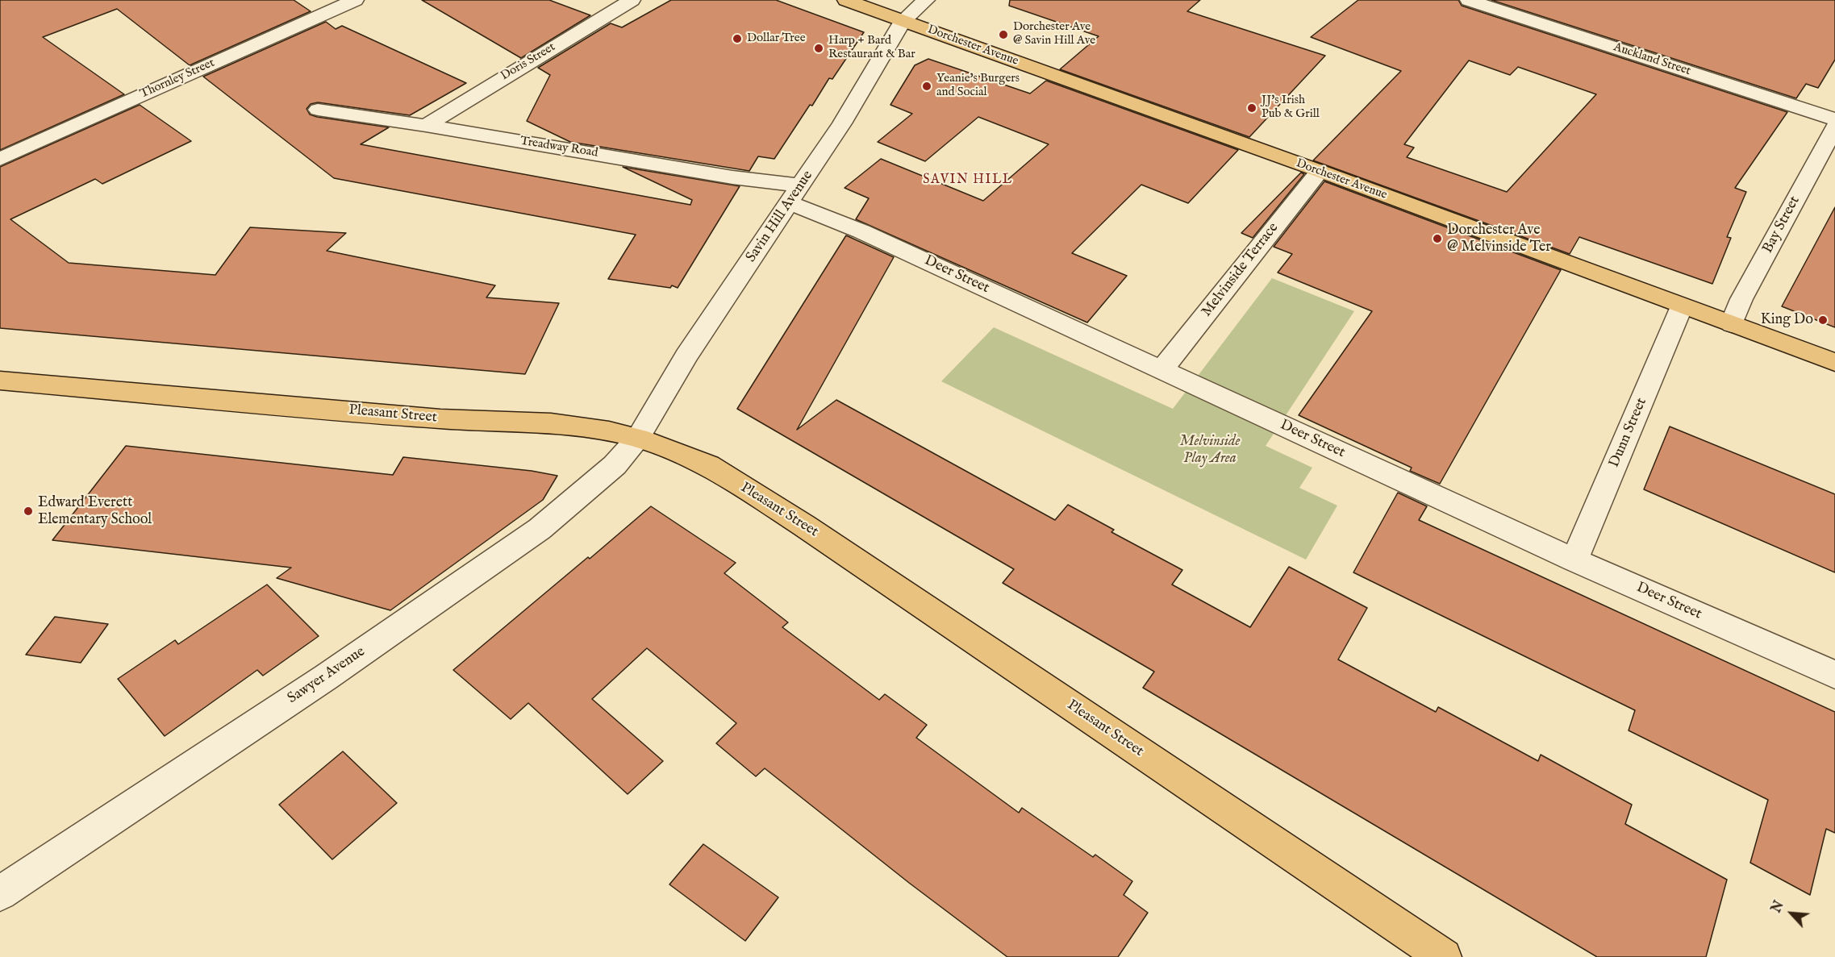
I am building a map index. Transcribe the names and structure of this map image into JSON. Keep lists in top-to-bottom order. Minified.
{"streets":{"main road":["Dorchester Avenue","Pleasant Street"],"street":["Auckland Street","Doris Street","Thornley Street","Treadway Road","Savin Hill Avenue","Bay Street","Melvinside Terrace","Deer Street","Dunn Street","Sawyer Avenue"]},"crossings":[["Dorchester Avenue","Savin Hill Avenue"],["Dorchester Avenue","Bay Street"],["Dorchester Avenue","Melvinside Terrace"],["Dorchester Avenue","Dunn Street"],["Doris Street","Treadway Road"],["Treadway Road","Savin Hill Avenue"],["Treadway Road","Deer Street"],["Savin Hill Avenue","Deer Street"],["Savin Hill Avenue","Pleasant Street"],["Savin Hill Avenue","Sawyer Avenue"],["Melvinside Terrace","Deer Street"],["Deer Street","Dunn Street"],["Pleasant Street","Sawyer Avenue"]],"districts":["SAVIN HILL"],"parks":["Melvinside Play Area"],"places":["Dorchester Ave @ Savin Hill Ave","Dollar Tree","Harp + Bard Restaurant & Bar","Yeanie's Burgers and Social","JJ's Irish Pub & Grill","Dorchester Ave @ Melvinside Ter","King Do","Edward Everett Elementary School"],"north":"top left"}
